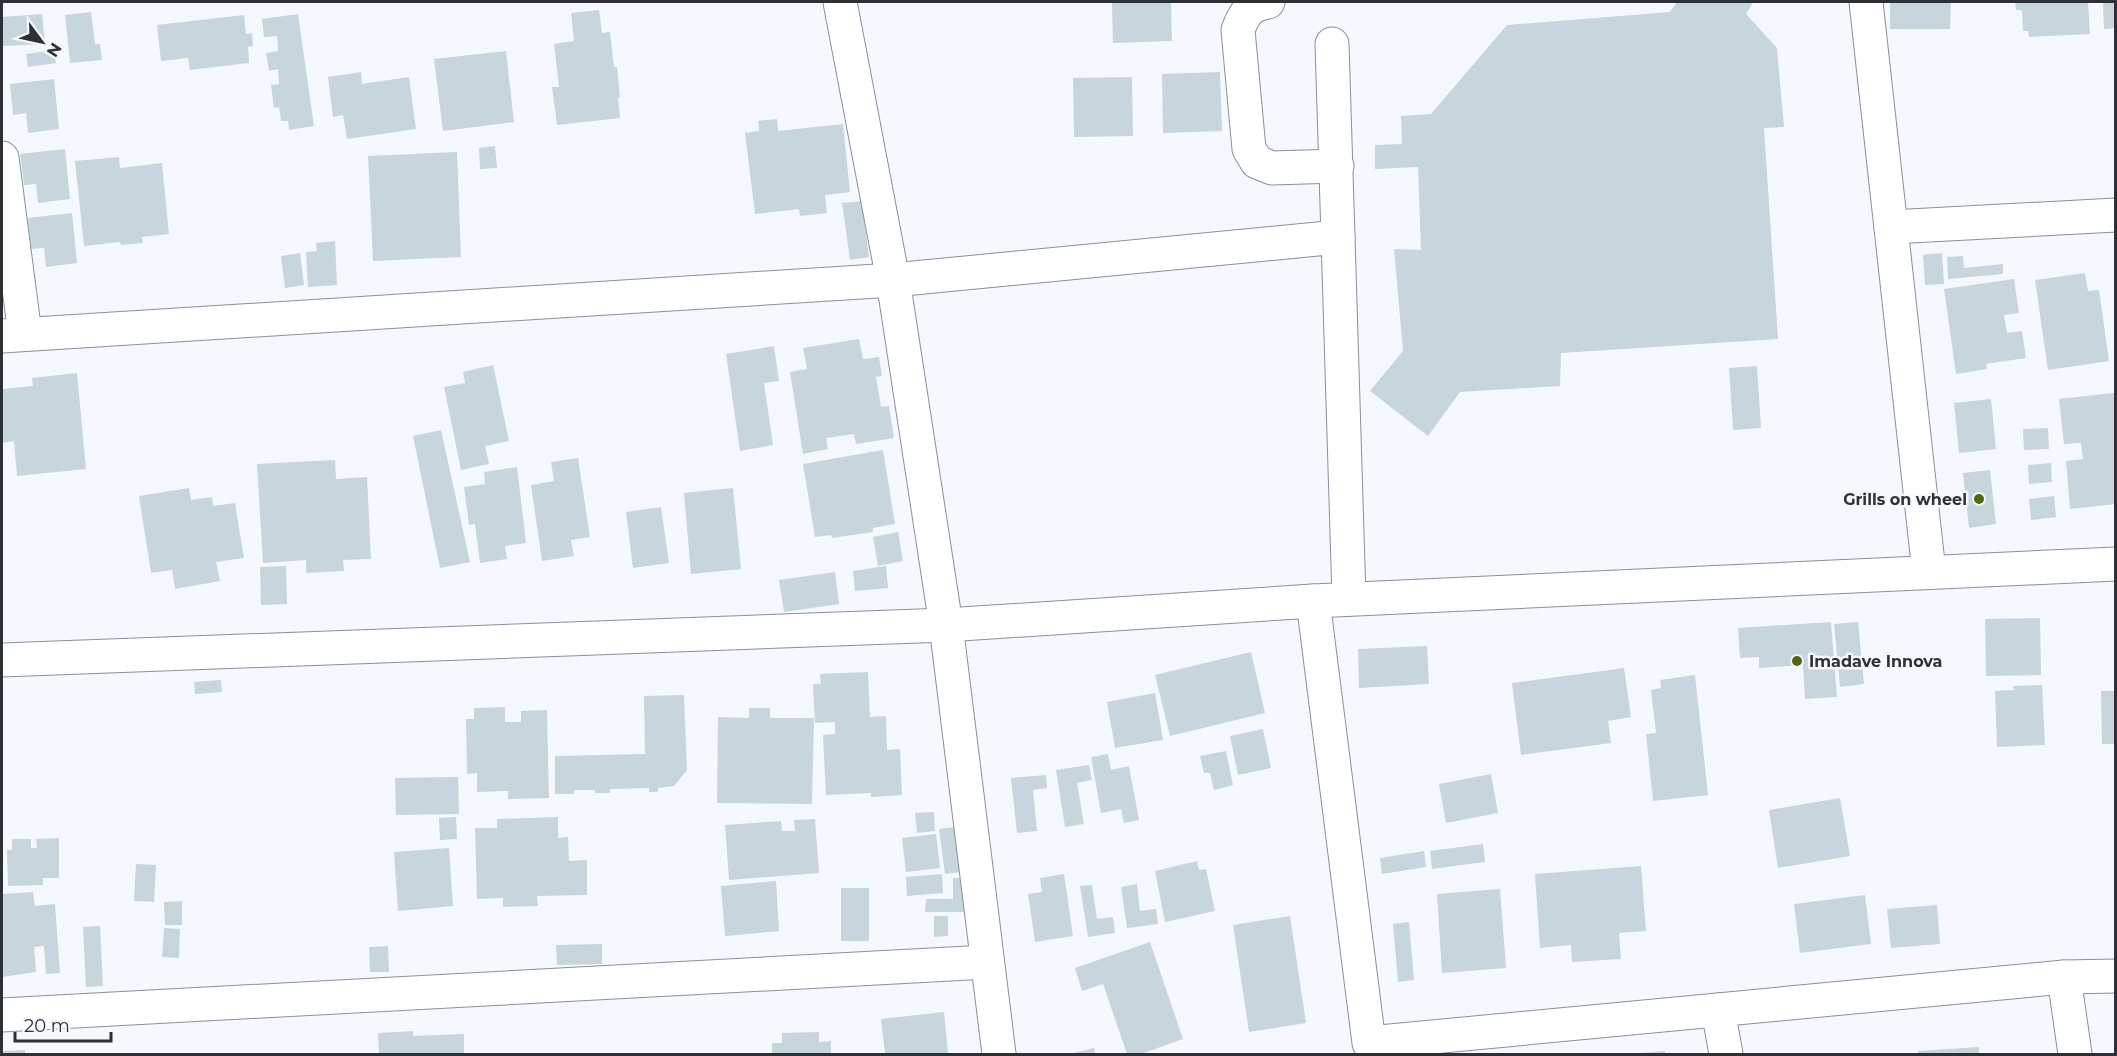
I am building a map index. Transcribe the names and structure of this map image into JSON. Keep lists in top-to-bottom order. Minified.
{"places":["Grills on wheel","Imadave Innova"],"scale_bar":"20 m","north":"bottom right"}
